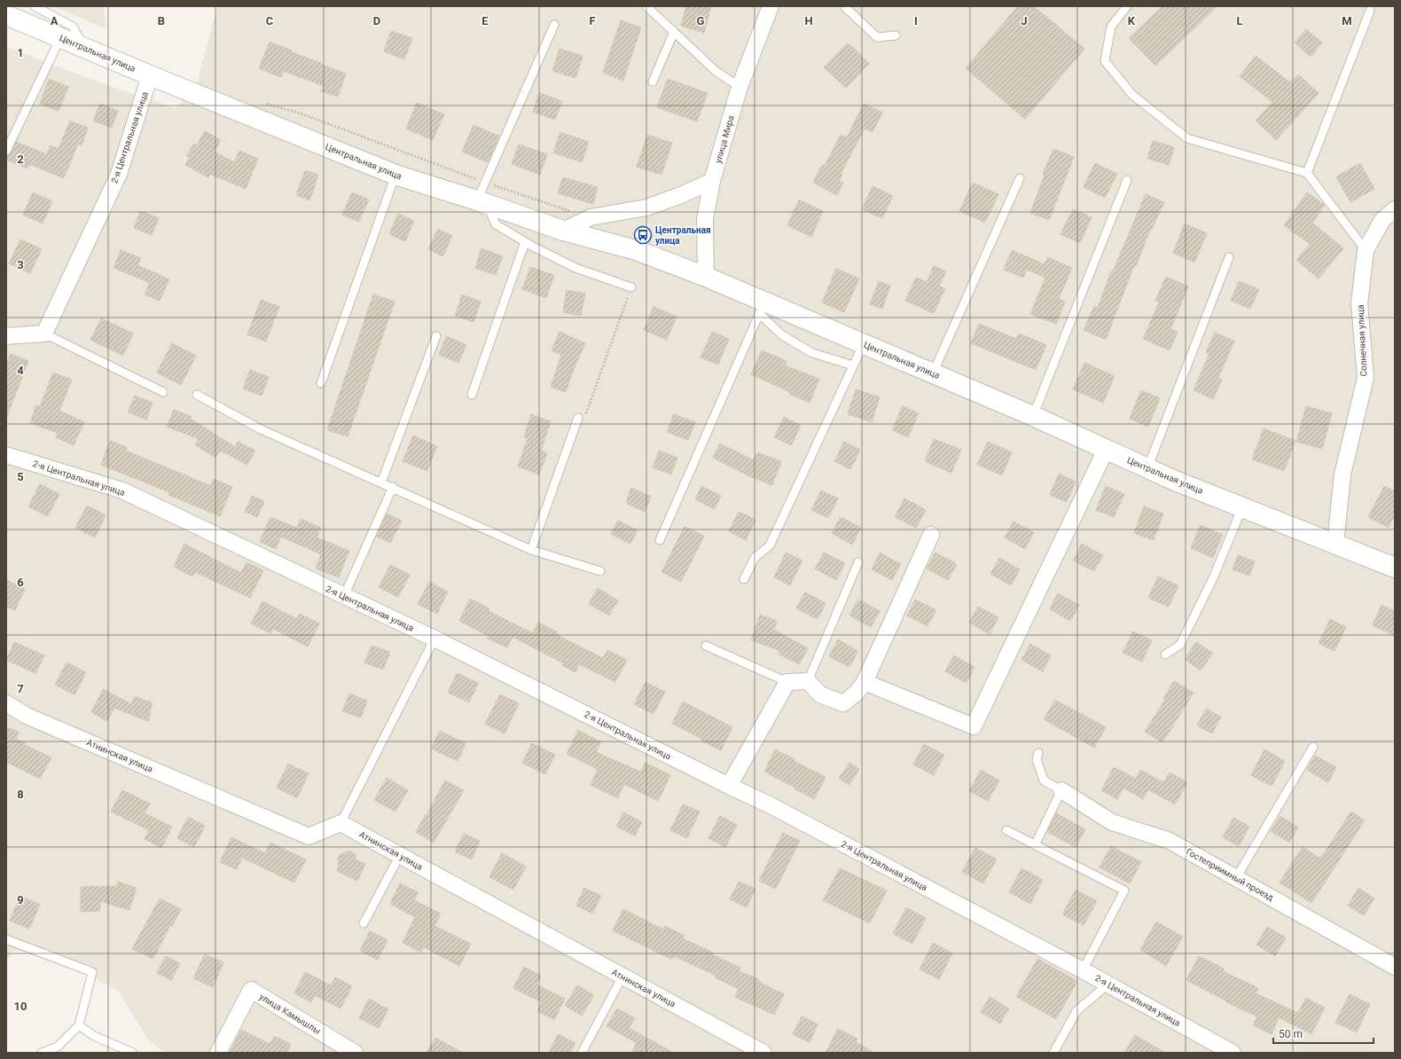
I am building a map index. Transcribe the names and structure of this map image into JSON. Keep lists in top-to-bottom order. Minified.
{"streets":{"street":["Центральная улица","2-я Центральная улица","улица Мира","Солнечная улица","Атнинская улица","Гостеприимный проезд","улица Камышлы"]},"crossings":[["Центральная улица","2-я Центральная улица"],["Центральная улица","улица Мира"],["Центральная улица","Солнечная улица"]],"places":{"bus stop":["Центральная улица"]},"scale_bar":"50 m","grid":{"columns":["A","B","C","D","E","F","G","H","I","J","K","L","M"],"rows":["1","2","3","4","5","6","7","8","9","10"]}}
